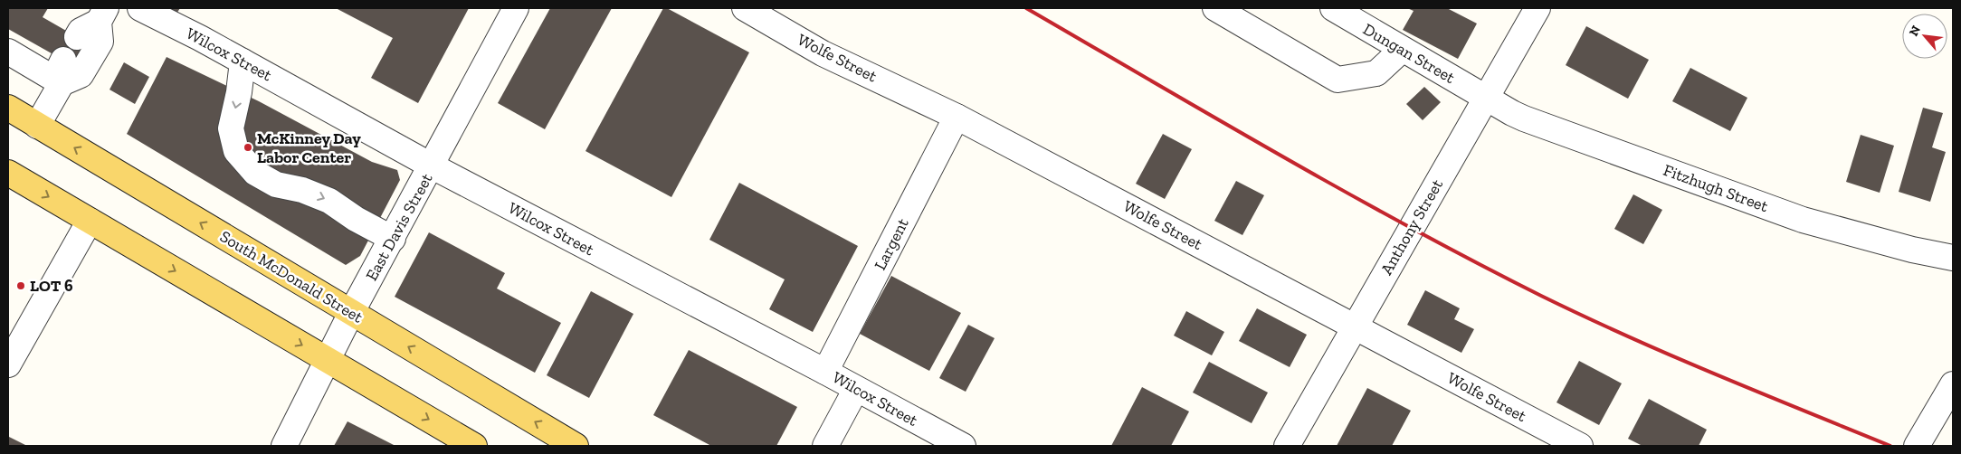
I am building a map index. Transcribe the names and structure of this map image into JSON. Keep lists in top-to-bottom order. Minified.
{"streets":{"main road":["South McDonald Street"],"street":["Dungan Street","Wilcox Street","Wolfe Street","Fitzhugh Street","East Davis Street","Anthony Street","Largent"]},"crossings":[["Dungan Street","Fitzhugh Street"],["Dungan Street","Anthony Street"],["Wilcox Street","East Davis Street"],["Wilcox Street","Largent"],["Wolfe Street","Anthony Street"],["Wolfe Street","Largent"],["Fitzhugh Street","Anthony Street"],["East Davis Street","South McDonald Street"]],"places":["McKinney Day Labor Center","LOT 6"],"north":"top left"}
